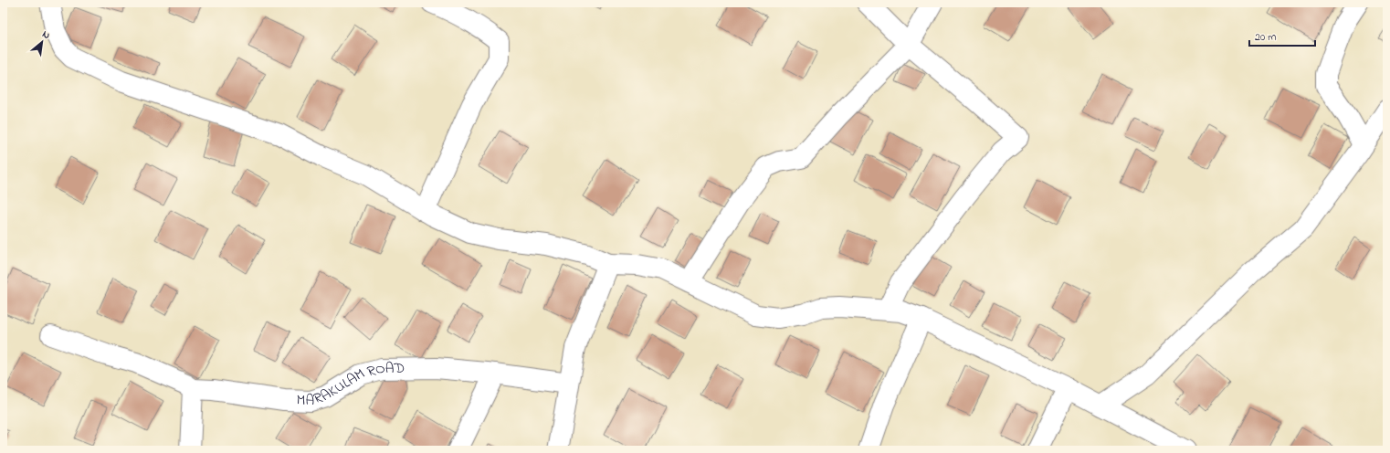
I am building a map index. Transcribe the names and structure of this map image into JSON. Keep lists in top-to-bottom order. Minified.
{"streets":{"street":["MARAKULAM ROAD"]},"scale_bar":"20 m","north":"top right"}
